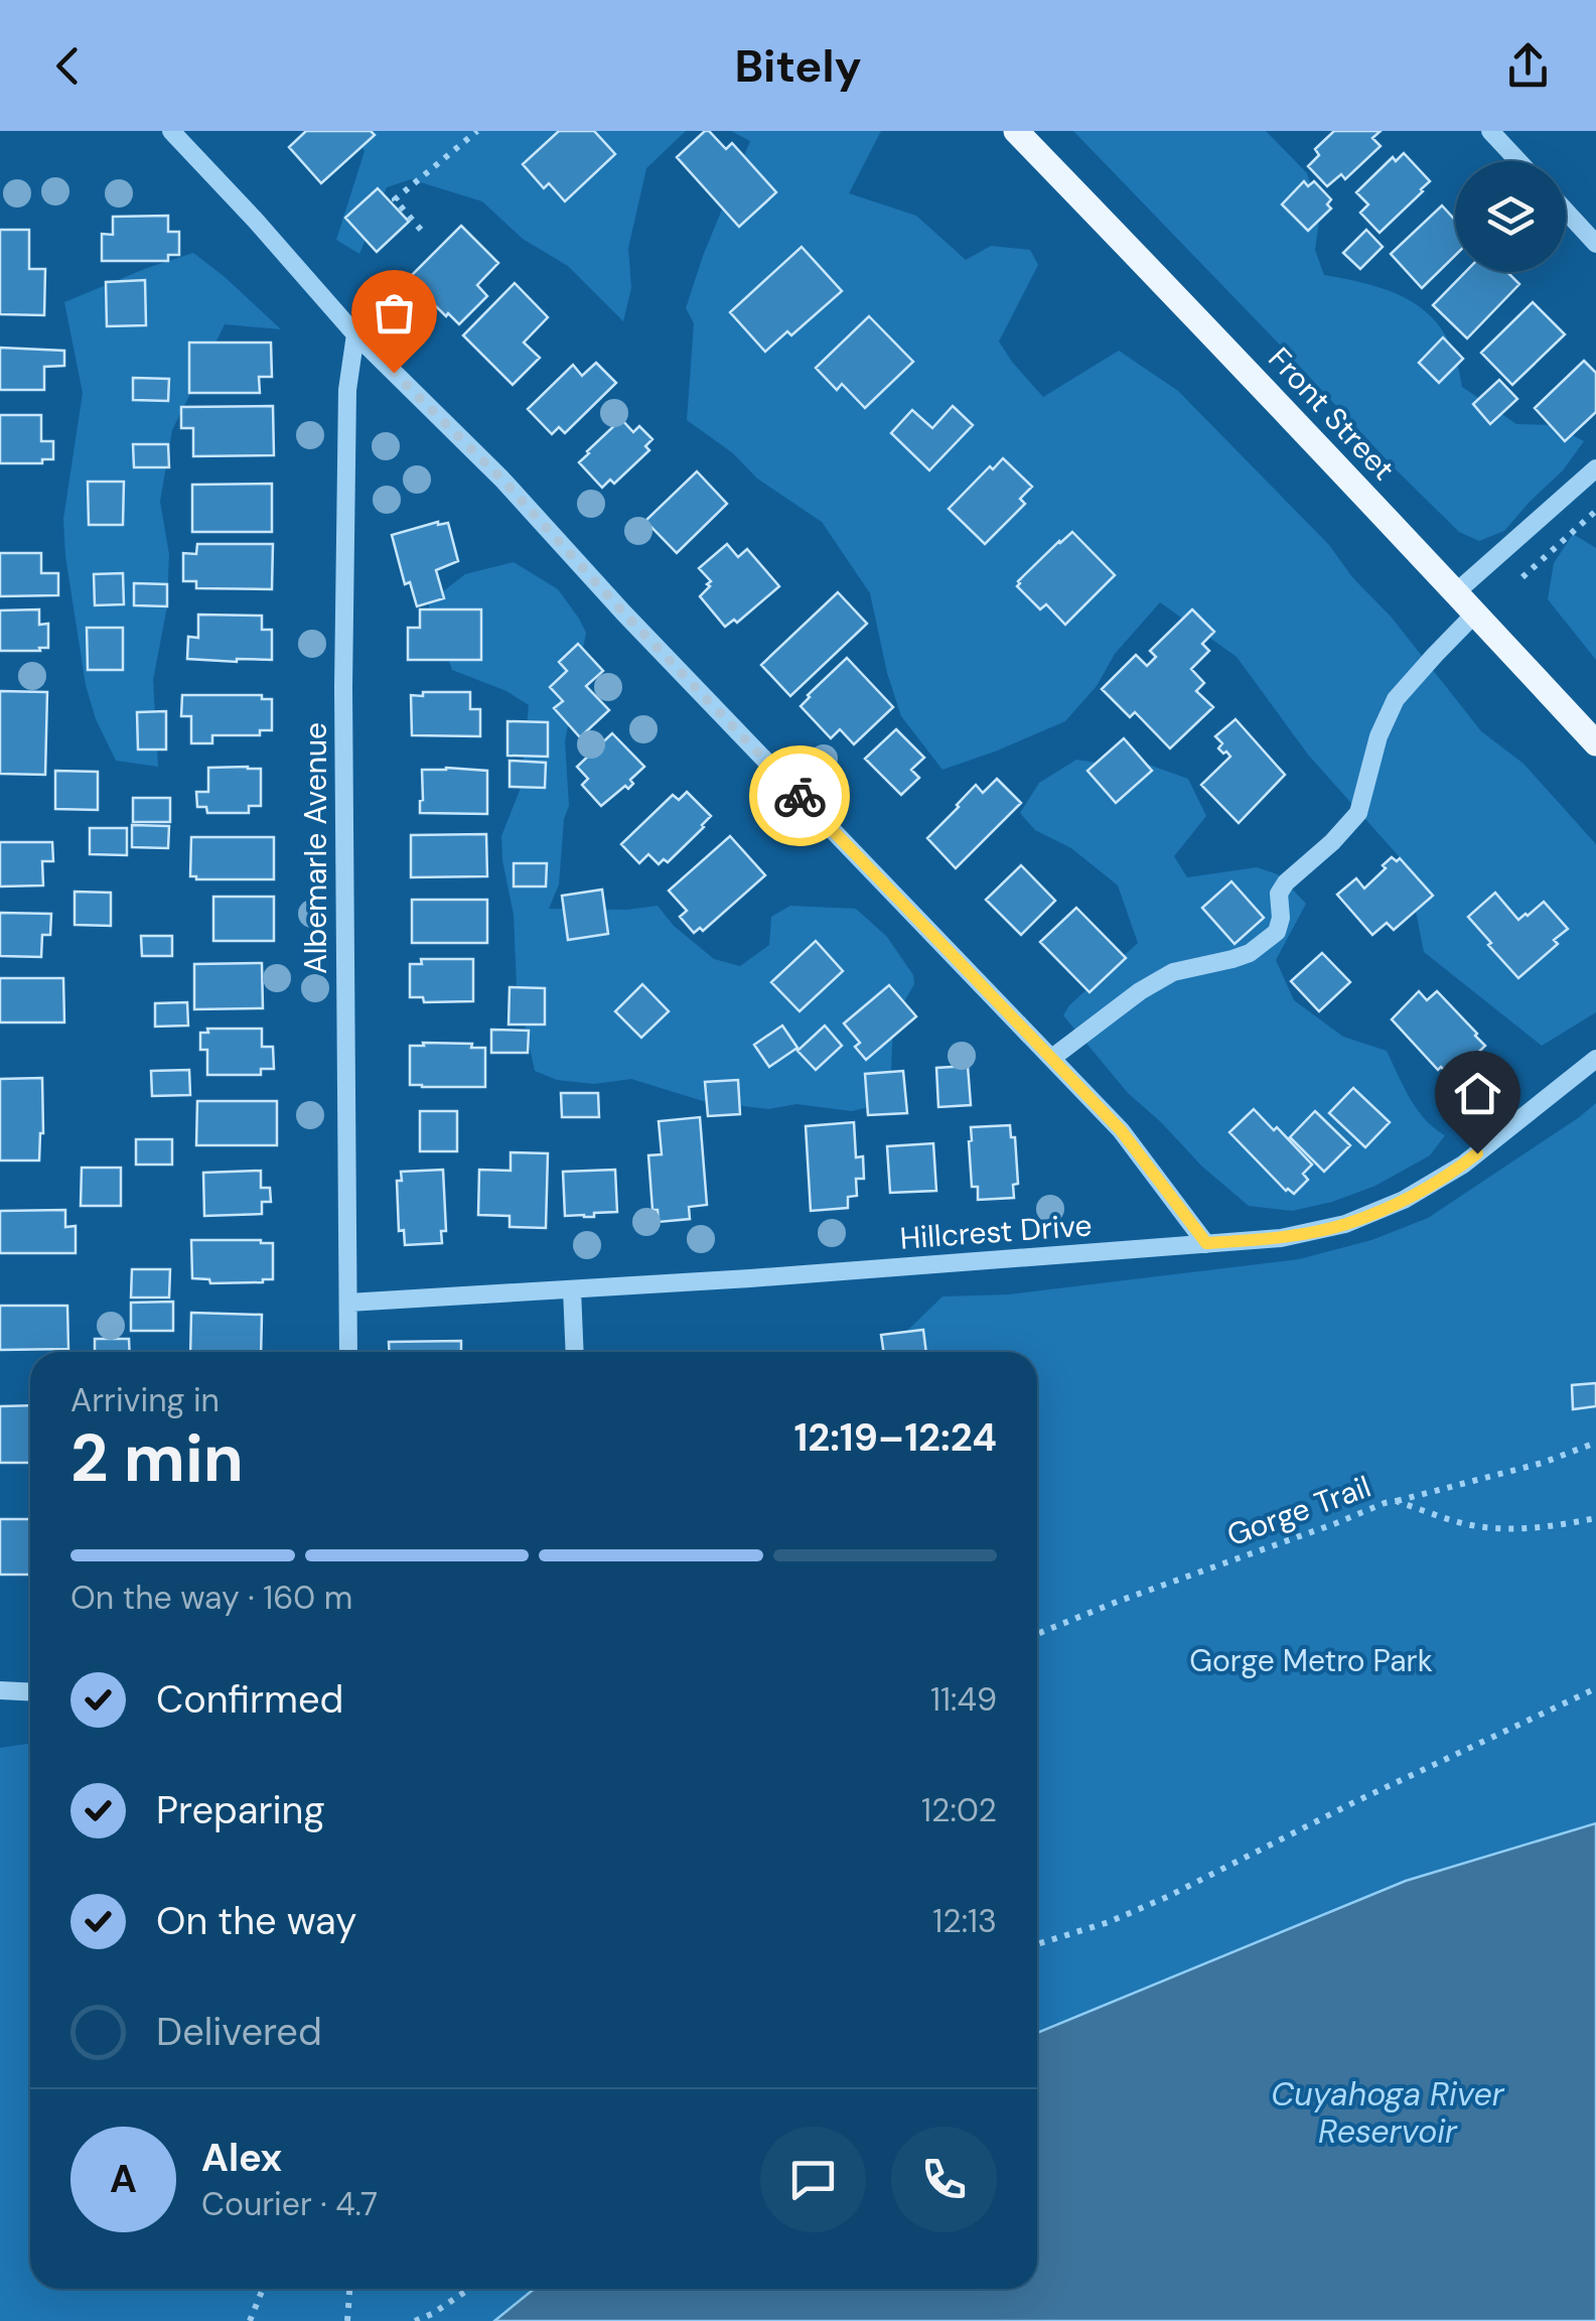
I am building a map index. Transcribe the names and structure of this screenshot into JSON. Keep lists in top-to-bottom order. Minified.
{"streets":{"main road":["Front Street"],"street":["Albemarle Avenue","Hillcrest Drive"],"path":["Gorge Trail"]},"crossings":[["Albemarle Avenue","Hillcrest Drive"]],"water":["Cuyahoga River Reservoir"],"parks":["Gorge Metro Park"],"page":{"header":"Bitely","heading":["2 min","Arriving in","12:19–12:24"],"panel":["Alex","Courier · 4.7"],"bar":"On the way · 160 m","list":[["Confirmed","11:49"],["Preparing","12:02"],["On the way","12:13"],"Delivered"],"round":"A"}}
